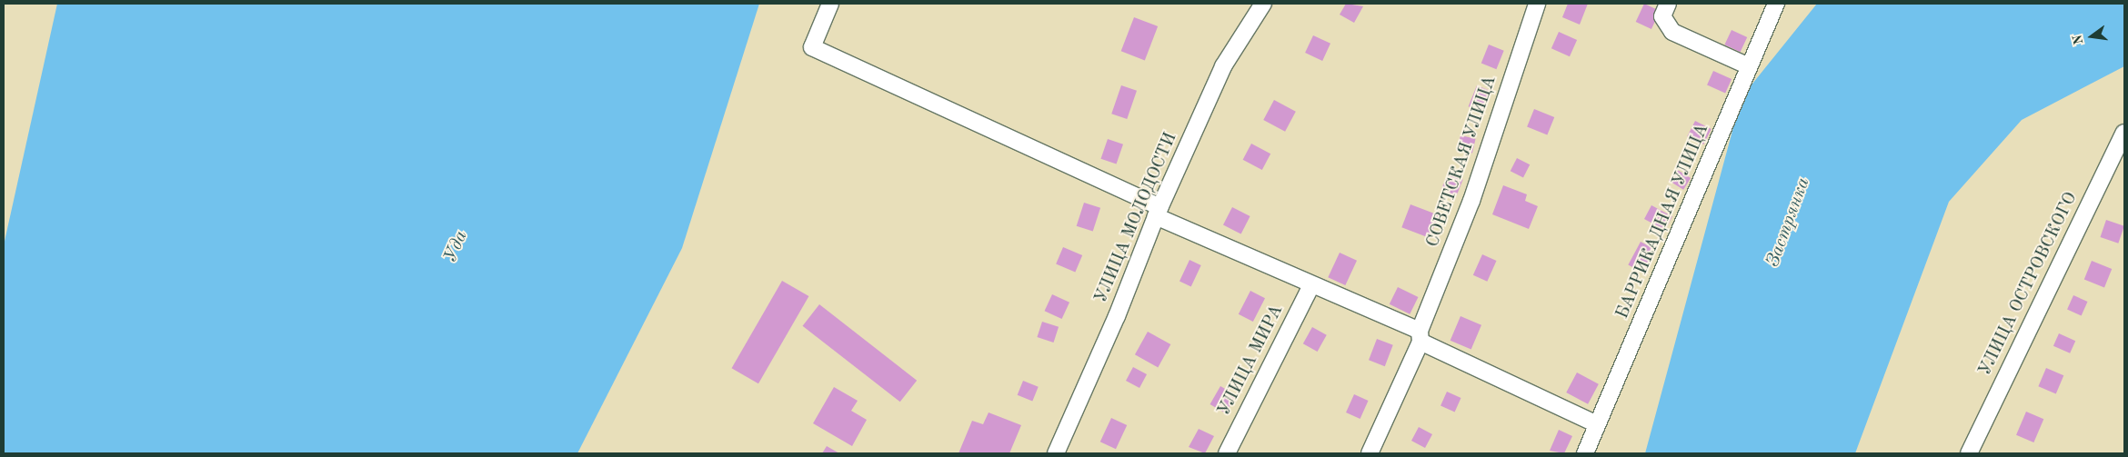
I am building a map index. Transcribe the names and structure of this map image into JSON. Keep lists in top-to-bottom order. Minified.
{"streets":{"street":["СОВЕТСКАЯ УЛИЦА","УЛИЦА МОЛОДОСТИ","БАРРИКАДНАЯ УЛИЦА","УЛИЦА ОСТРОВСКОГО","УЛИЦА МИРА"]},"water":["Застрянка","Уда"],"north":"left"}
